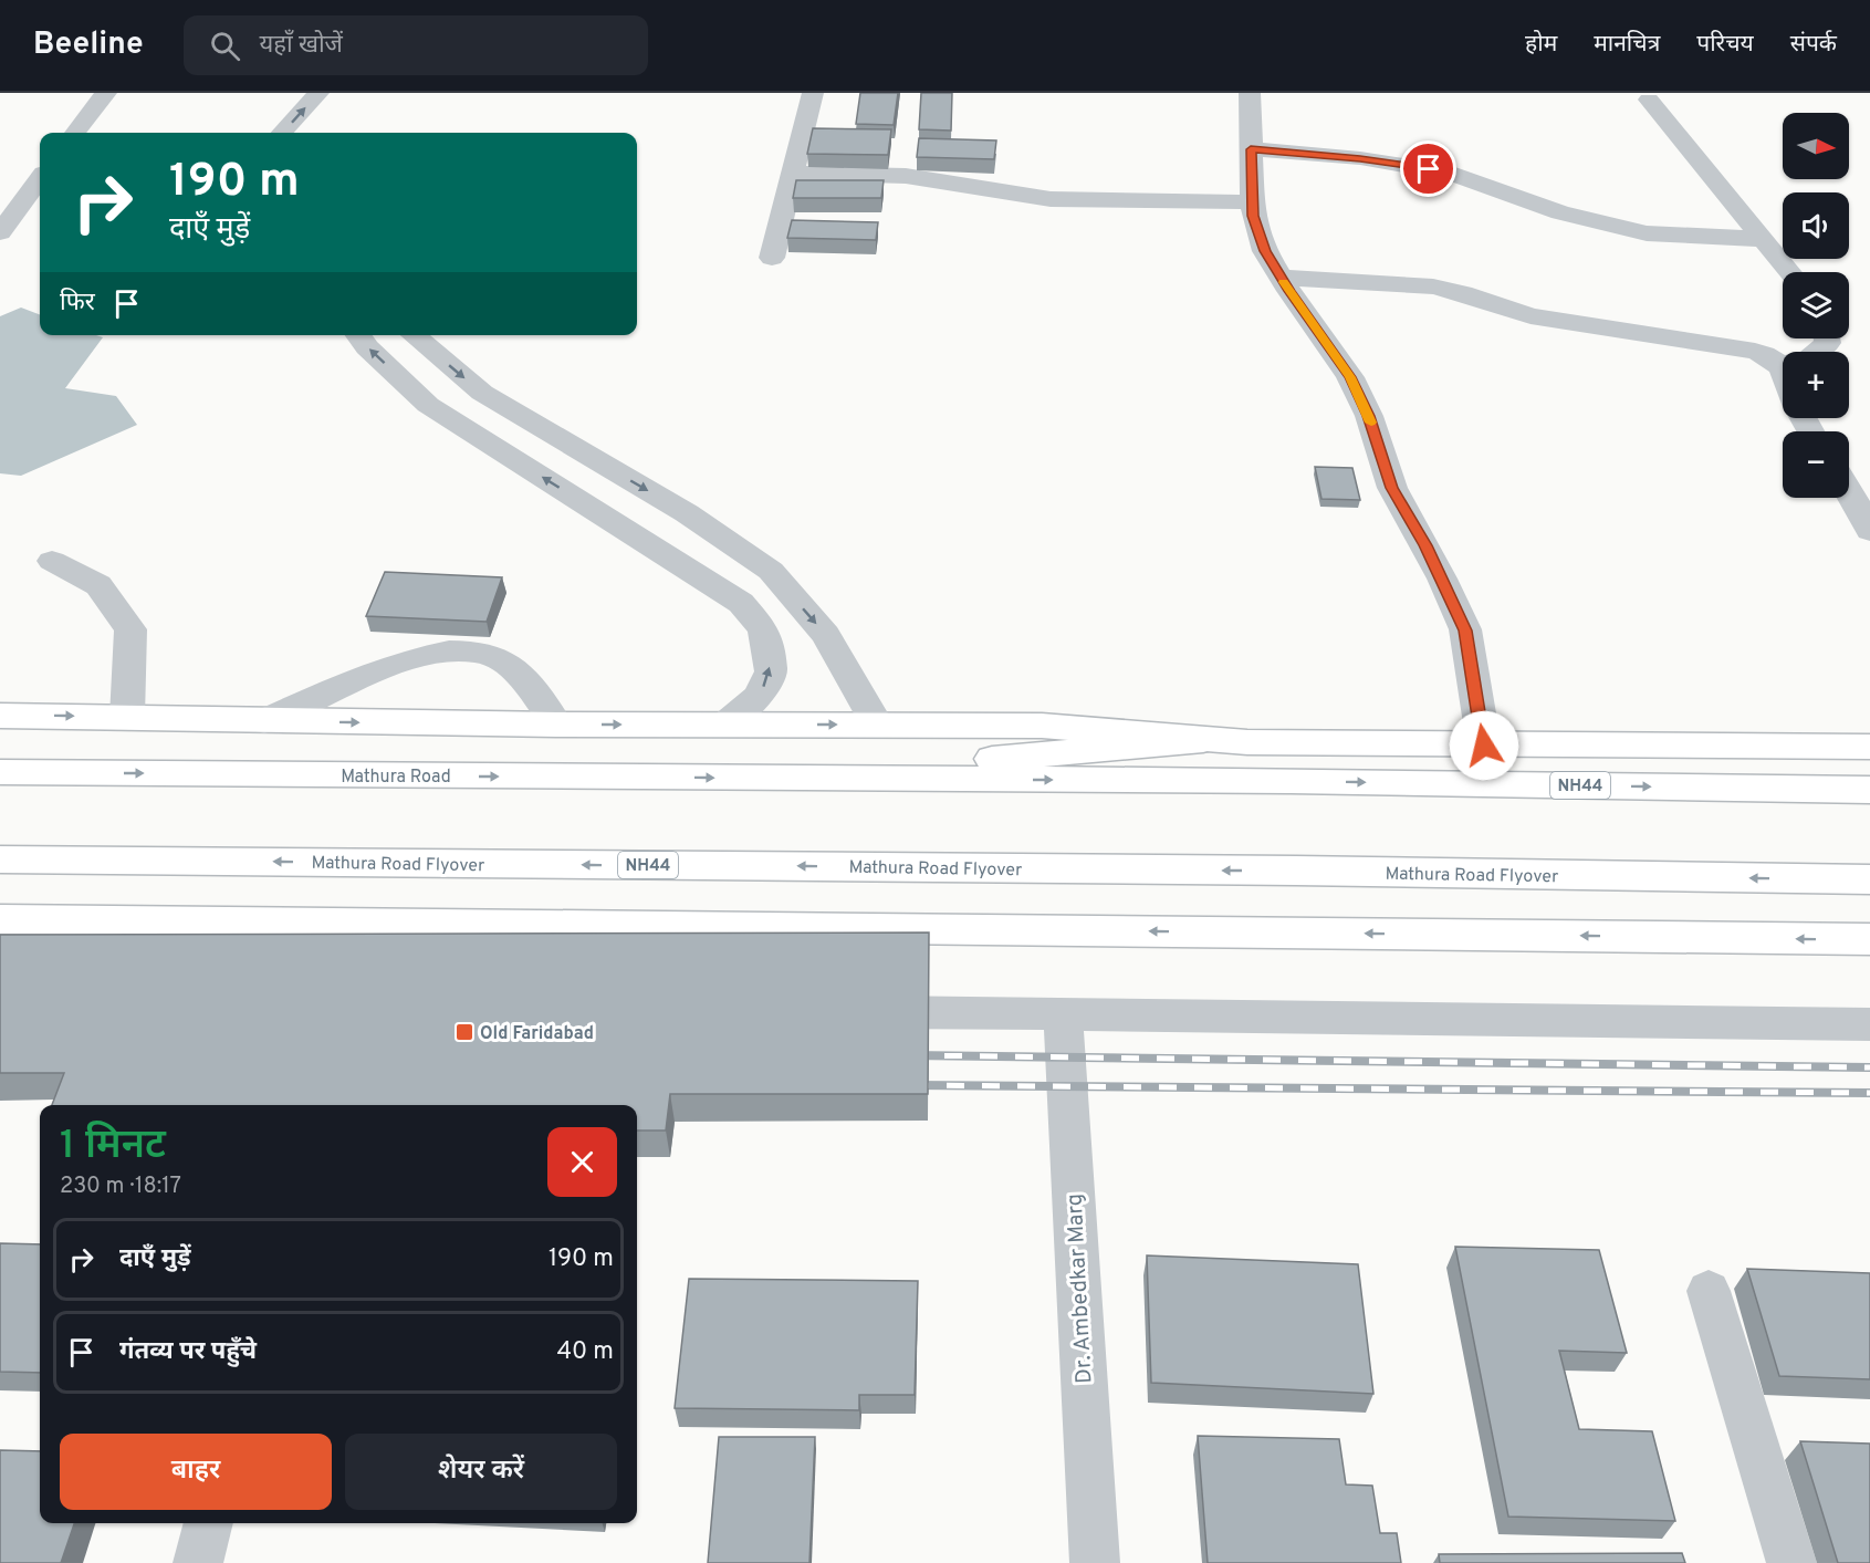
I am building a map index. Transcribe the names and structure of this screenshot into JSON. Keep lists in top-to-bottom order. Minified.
{"streets":{"main road":["Mathura Road","NH44","Mathura Road Flyover"],"street":["Dr. Ambedkar Marg"]},"crossings":[["Mathura Road","NH44"]],"places":{"transit":["Old Faridabad"]},"north":"right","page":{"header":"Beeline","search":"यहाँ खोजें","nav":["होम","मानचित्र","परिचय","संपर्क"],"map_buttons":["+","−"],"turn":["190 m","दाएँ मुड़ें"],"then":"फिर","heading":["1 मिनट","230 m · 18:17"],"list":[{"name":"दाएँ मुड़ें","value":"190 m"},{"name":"गंतव्य पर पहुँचे","value":"40 m"}],"buttons":["बाहर","शेयर करें"]}}
